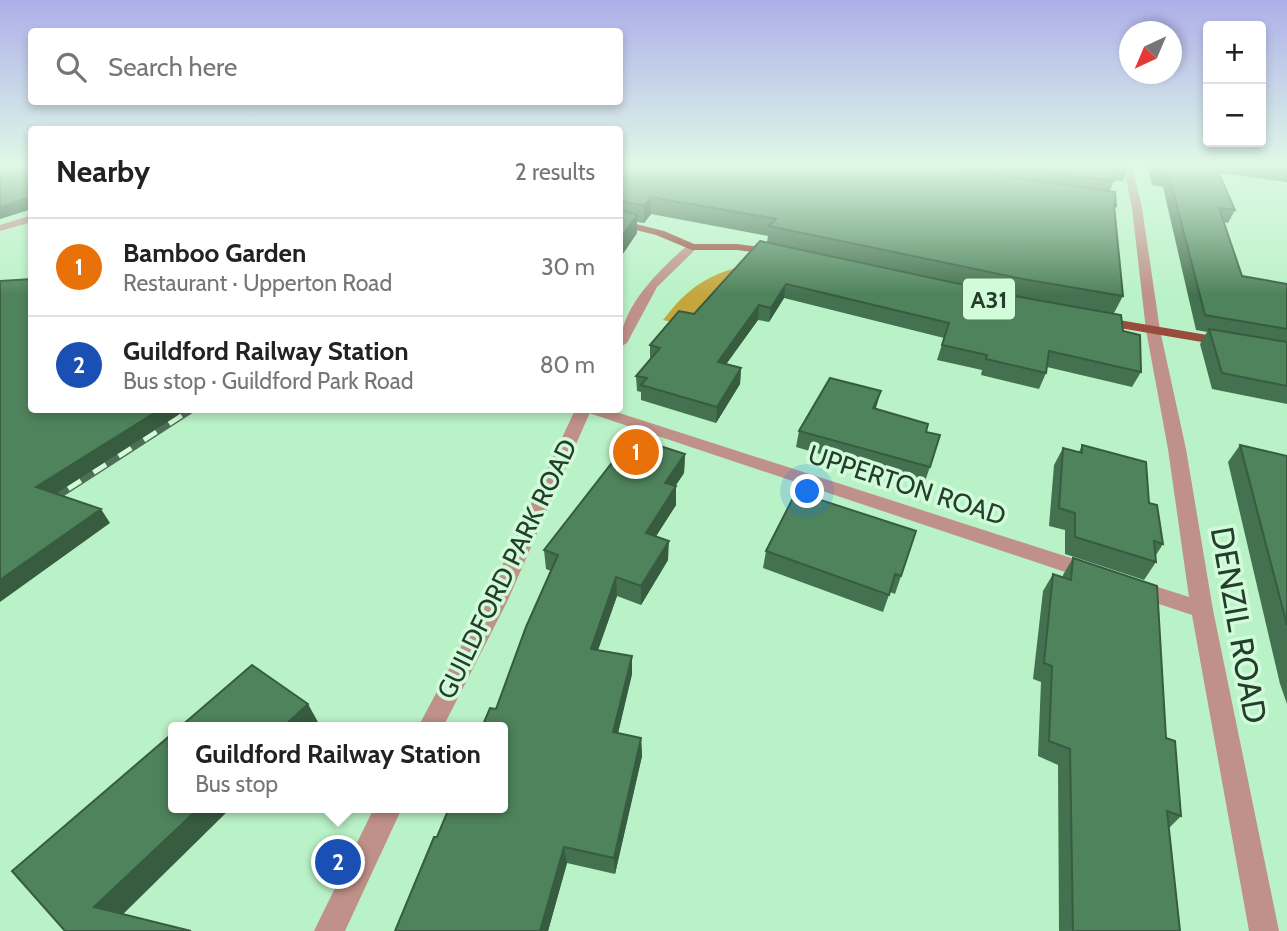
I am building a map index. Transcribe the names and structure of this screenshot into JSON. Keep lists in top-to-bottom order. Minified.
{"streets":{"street":["UPPERTON ROAD","GUILDFORD PARK ROAD","DENZIL ROAD"]},"crossings":[["UPPERTON ROAD","DENZIL ROAD"]],"north":"bottom left","page":{"map_buttons":["+","−"],"search":"Search here","heading":["Nearby","2 results"],"list":[{"mark":"1","name":"Bamboo Garden","note":"Restaurant · Upperton Road","value":"30 m"},{"mark":"2","name":"Guildford Railway Station","note":"Bus stop · Guildford Park Road","value":"80 m"}],"pins":["1","2"],"popup":["Guildford Railway Station","Bus stop"]}}
